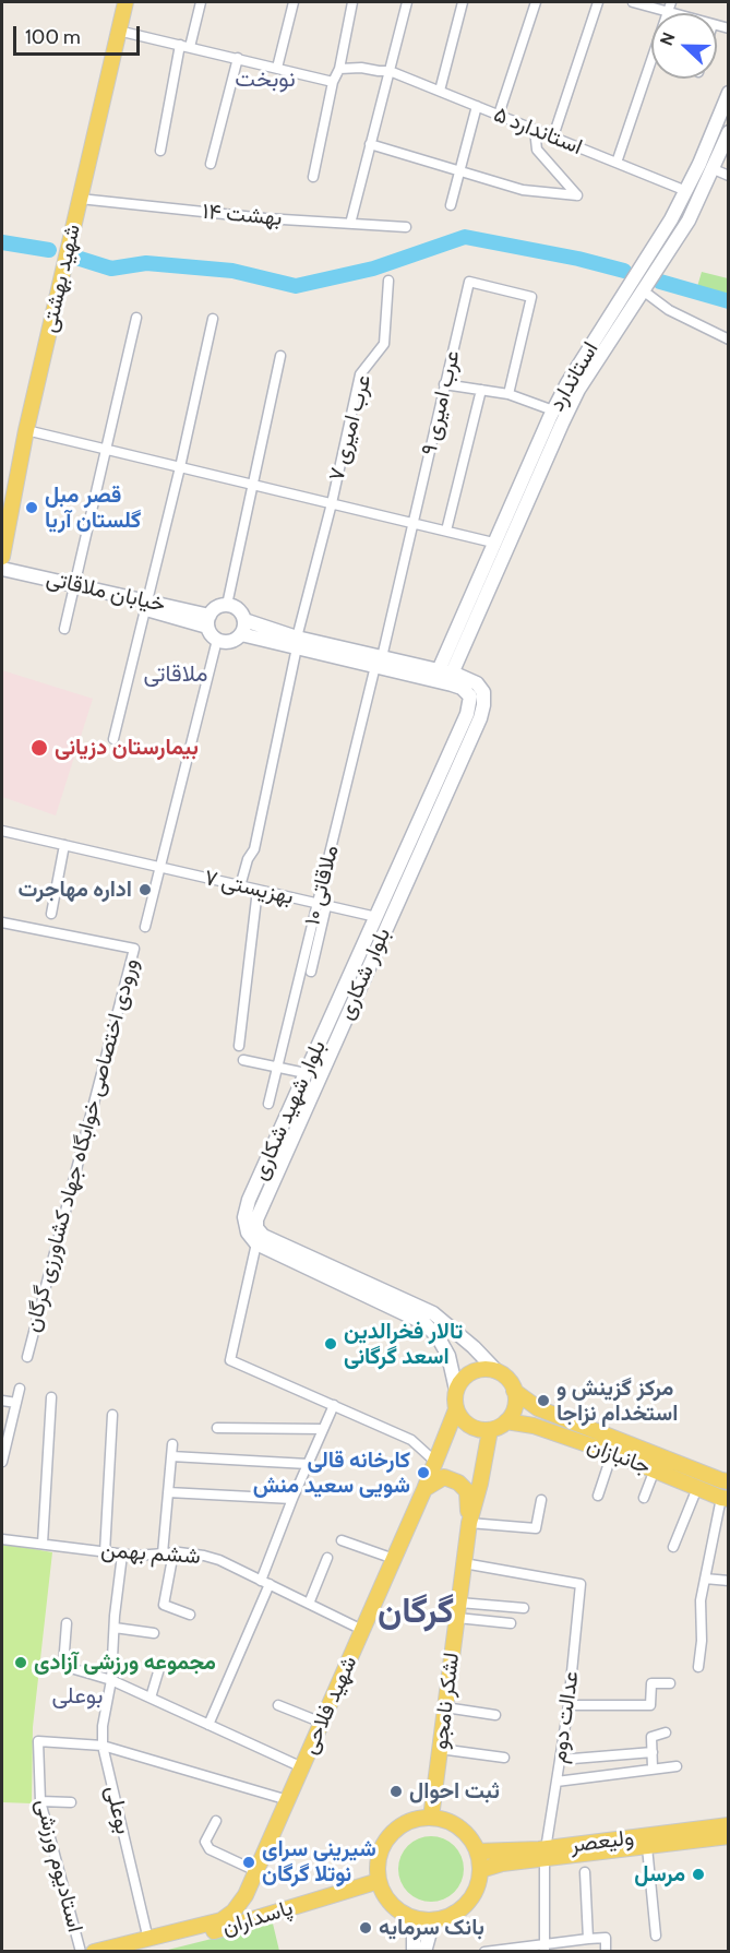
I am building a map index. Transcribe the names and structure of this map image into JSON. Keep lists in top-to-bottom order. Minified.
{"streets":{"main road":["شهید بهشتی","استاندارد","خیابان ملاقاتی","بلوار شکاری","بلوار شهید شکاری","جانبازان","لشکر نامجو","شهید فلاحی","ولیعصر","پاسداران"],"street":["۵ استاندارد","بهشت ۱۴","۹ عرب امیری","۷ عرب امیری","۱۰ ملاقاتی","۷ بهزیستی","ورودی اختصاصی خوابگاه جهاد کشاورزی گرگان","ششم بهمن","عدالت دوم","بوعلی","استادیوم ورزشی"]},"crossings":[["۵ استاندارد","استاندارد"],["بهشت ۱۴","شهید بهشتی"],["استاندارد","بلوار شکاری"],["استاندارد","بلوار شهید شکاری"],["۹ عرب امیری","۱۰ ملاقاتی"],["۹ عرب امیری","بلوار شکاری"],["۷ عرب امیری","۷ بهزیستی"],["۷ عرب امیری","بلوار شکاری"],["خیابان ملاقاتی","بلوار شکاری"],["۱۰ ملاقاتی","۷ بهزیستی"],["۱۰ ملاقاتی","بلوار شکاری"],["۷ بهزیستی","بلوار شهید شکاری"],["بلوار شکاری","بلوار شهید شکاری"],["بلوار شکاری","جانبازان"],["بلوار شکاری","لشکر نامجو"],["بلوار شکاری","شهید فلاحی"],["جانبازان","لشکر نامجو"],["جانبازان","شهید فلاحی"],["ششم بهمن","شهید فلاحی"],["ششم بهمن","بوعلی"],["لشکر نامجو","شهید فلاحی"],["لشکر نامجو","عدالت دوم"],["لشکر نامجو","ولیعصر"],["لشکر نامجو","پاسداران"],["شهید فلاحی","پاسداران"],["عدالت دوم","ولیعصر"],["بوعلی","استادیوم ورزشی"],["بوعلی","پاسداران"],["ولیعصر","پاسداران"]],"districts":["نوبخت","ملاقاتی","گرگان","بوعلی"],"places":["قصر مبل گلستان آریا","بیمارستان دزیانی","اداره مهاجرت","تالار فخرالدین اسعد گرگانی","مرکز گزینش و استخدام نزاجا","کارخانه قالی شویی سعید منش","مجموعه ورزشی آزادی","ثبت احوال","شیرینی سرای نوتلا گرگان","مرسل","بانک سرمایه"],"scale_bar":"100 m","north":"left"}
